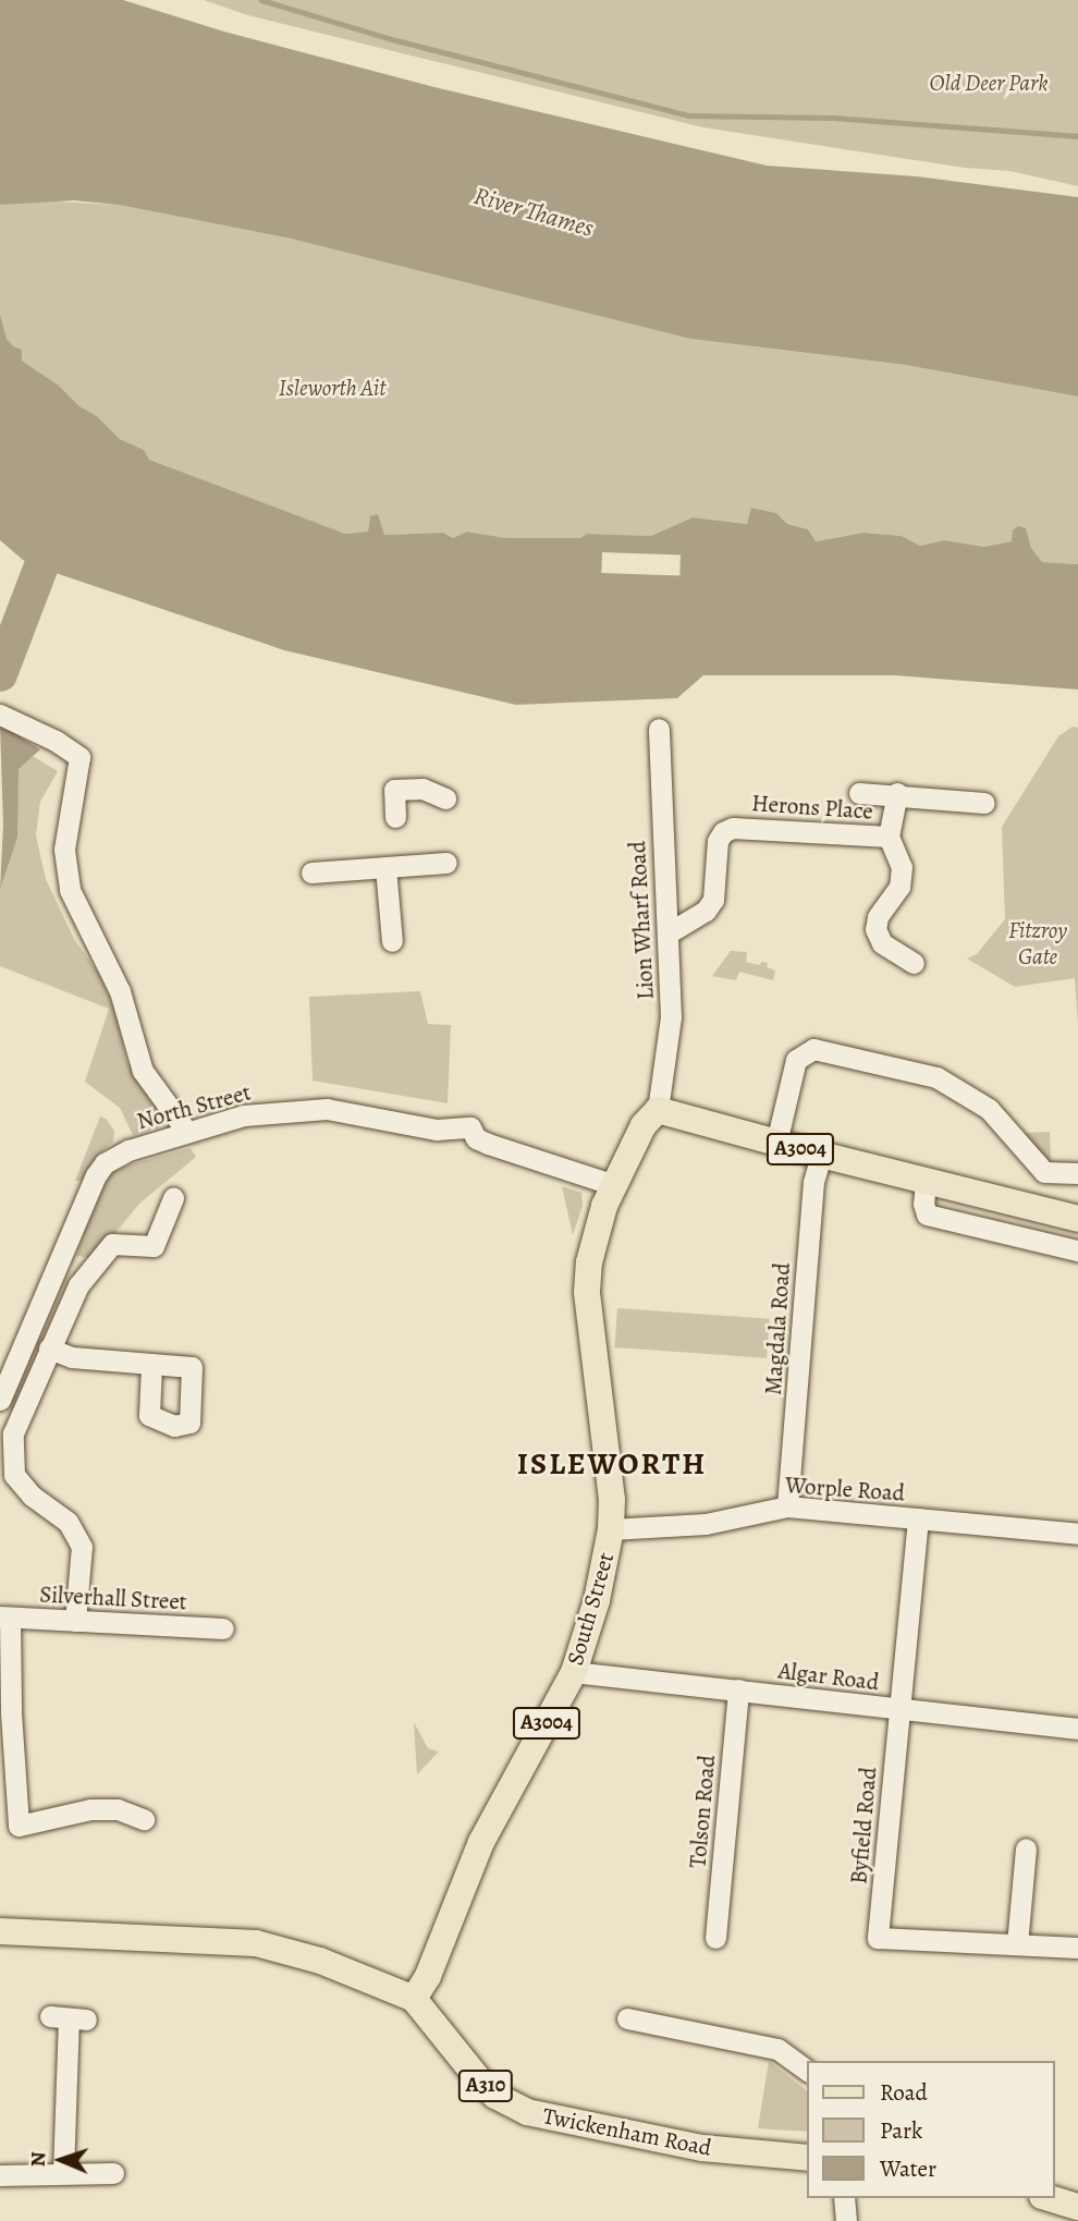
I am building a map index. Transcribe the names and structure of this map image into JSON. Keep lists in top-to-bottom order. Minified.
{"streets":{"main road":["A3004","South Street","A310","Twickenham Road"],"street":["Herons Place","Lion Wharf Road","North Street","Magdala Road","Worple Road","Silverhall Street","Algar Road","Tolson Road","Byfield Road"]},"crossings":[["Herons Place","Lion Wharf Road"],["Lion Wharf Road","A3004"],["Lion Wharf Road","South Street"],["North Street","South Street"],["A3004","Magdala Road"],["A3004","South Street"],["Magdala Road","Worple Road"],["Worple Road","South Street"],["Worple Road","Byfield Road"],["South Street","Algar Road"],["South Street","Twickenham Road"],["Algar Road","Tolson Road"],["Algar Road","Byfield Road"]],"districts":["ISLEWORTH"],"water":["River Thames"],"parks":["Old Deer Park","Isleworth Ait","Fitzroy Gate"],"legend":["Road","Park","Water"],"north":"left"}
